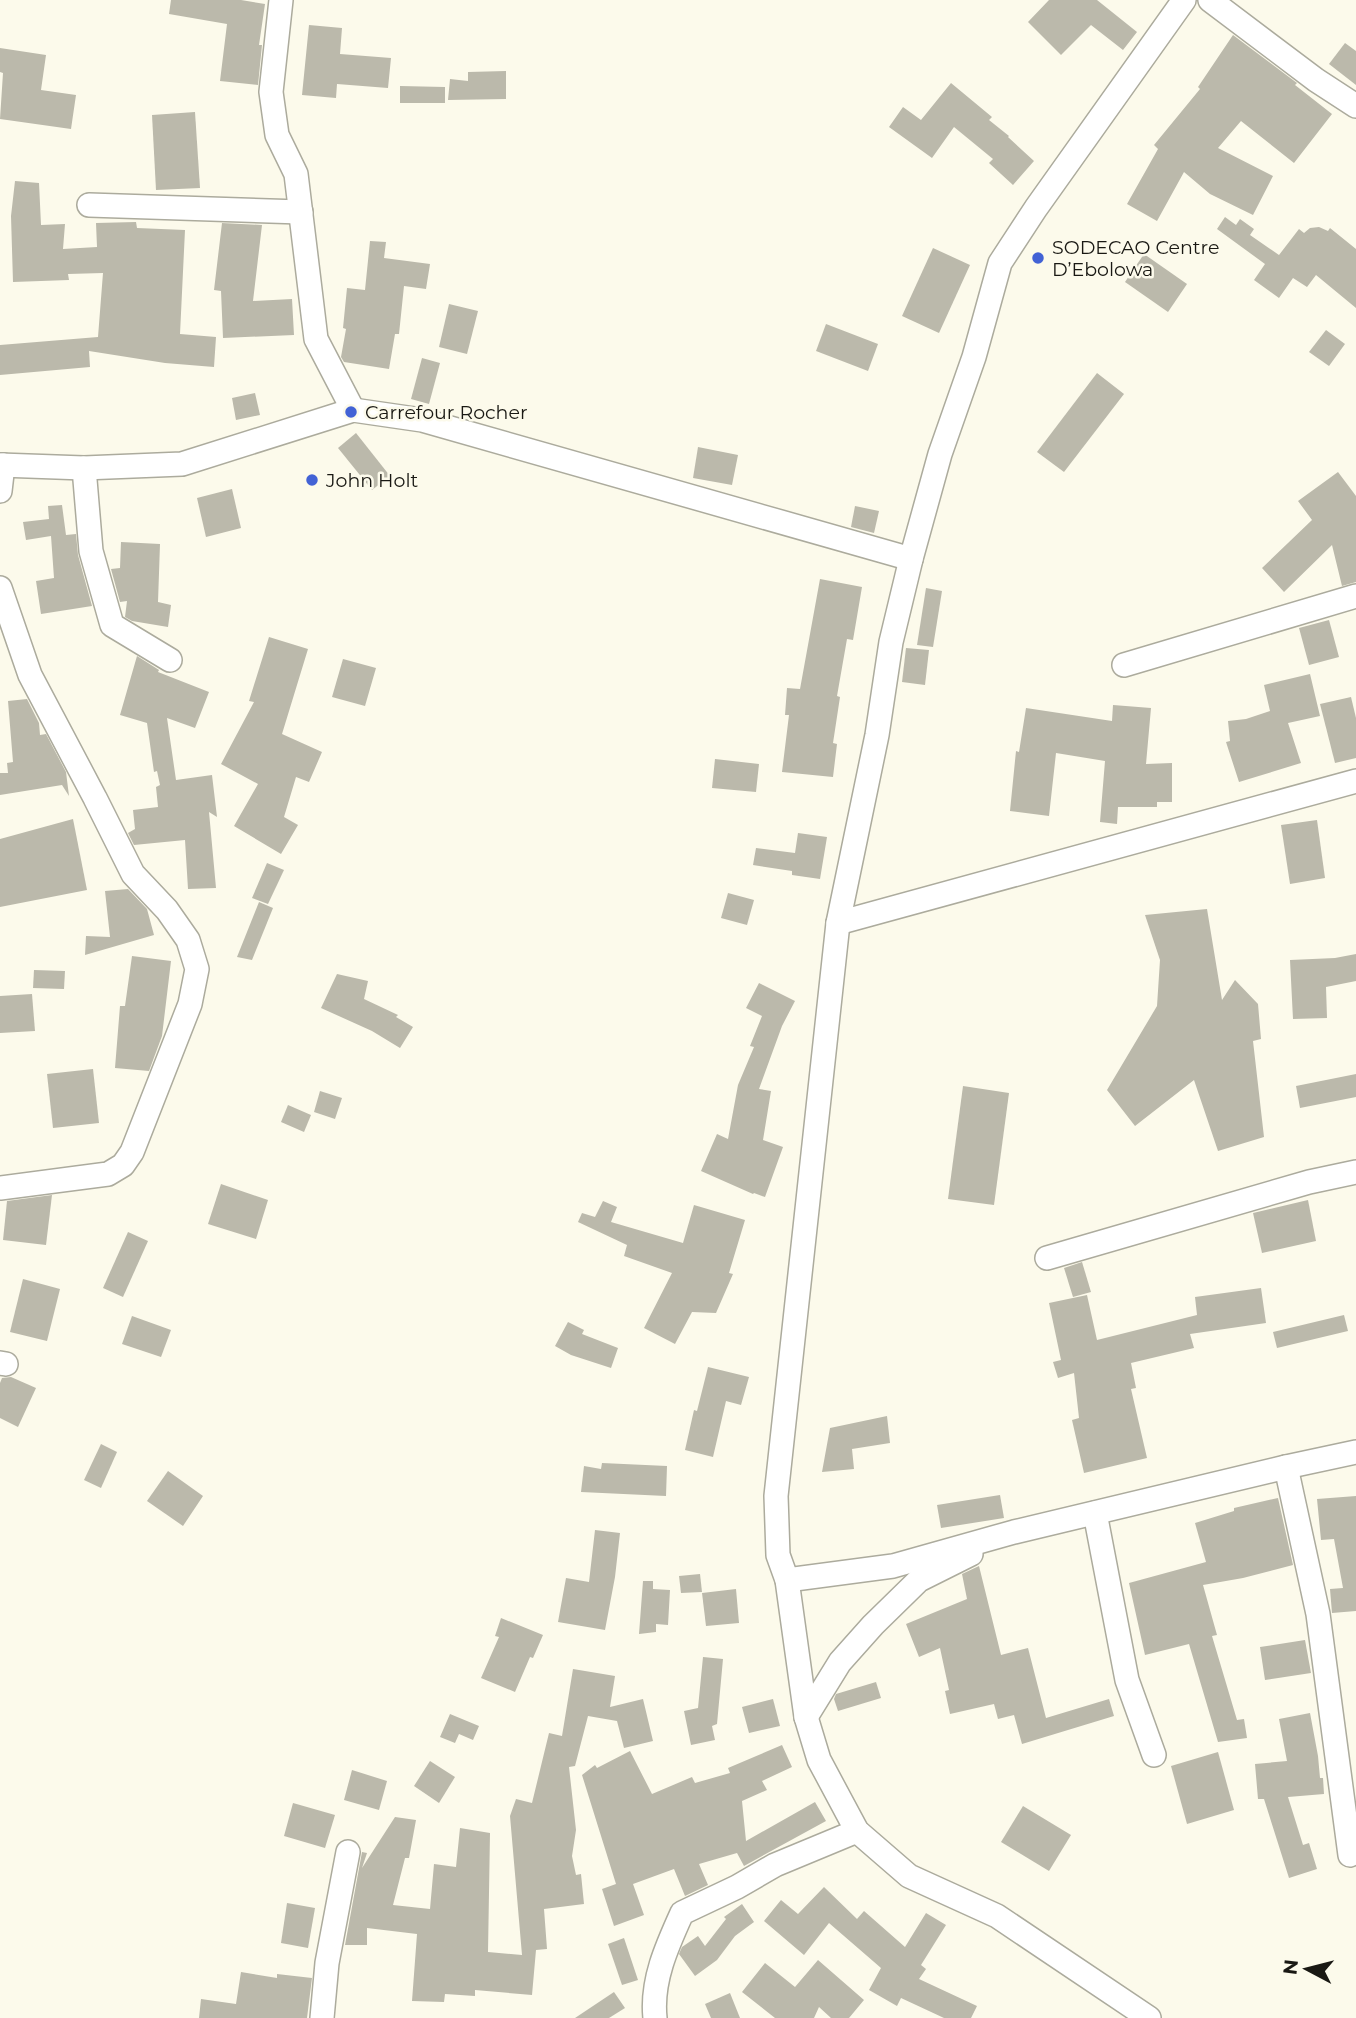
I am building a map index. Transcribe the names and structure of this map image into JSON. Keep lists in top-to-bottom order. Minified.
{"places":["SODECAO Centre D’Ebolowa","Carrefour Rocher","John Holt"],"north":"left"}
